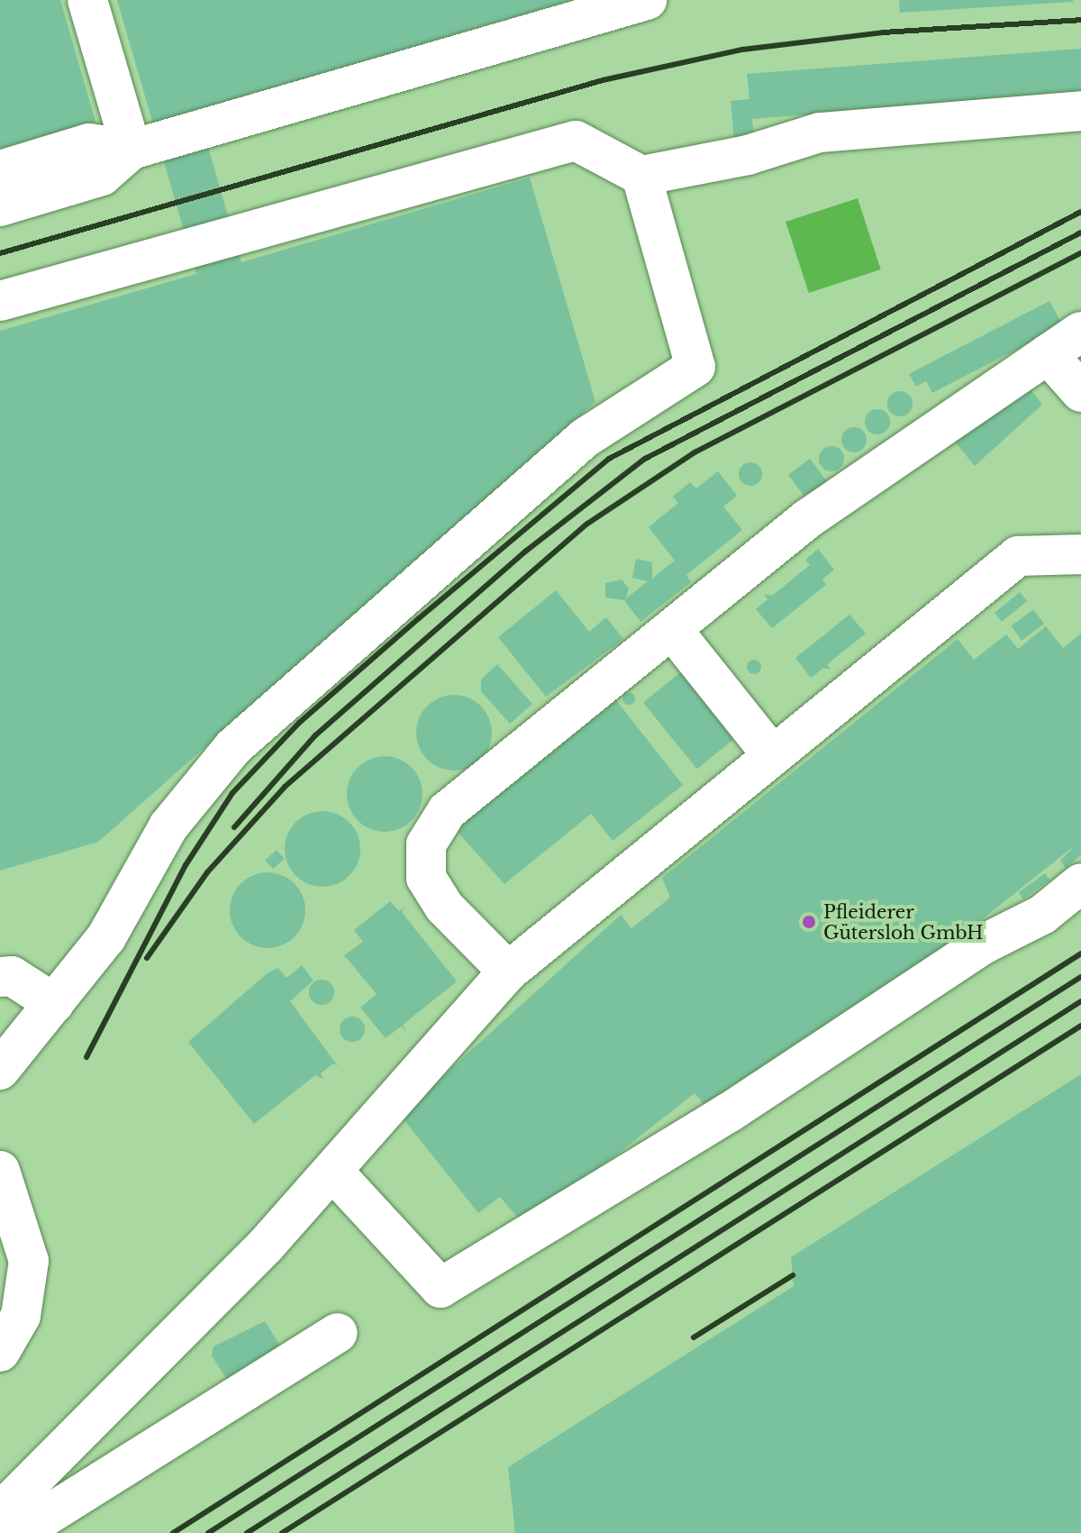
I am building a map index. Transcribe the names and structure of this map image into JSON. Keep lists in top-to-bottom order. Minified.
{"places":["Pfleiderer Gütersloh GmbH"]}
